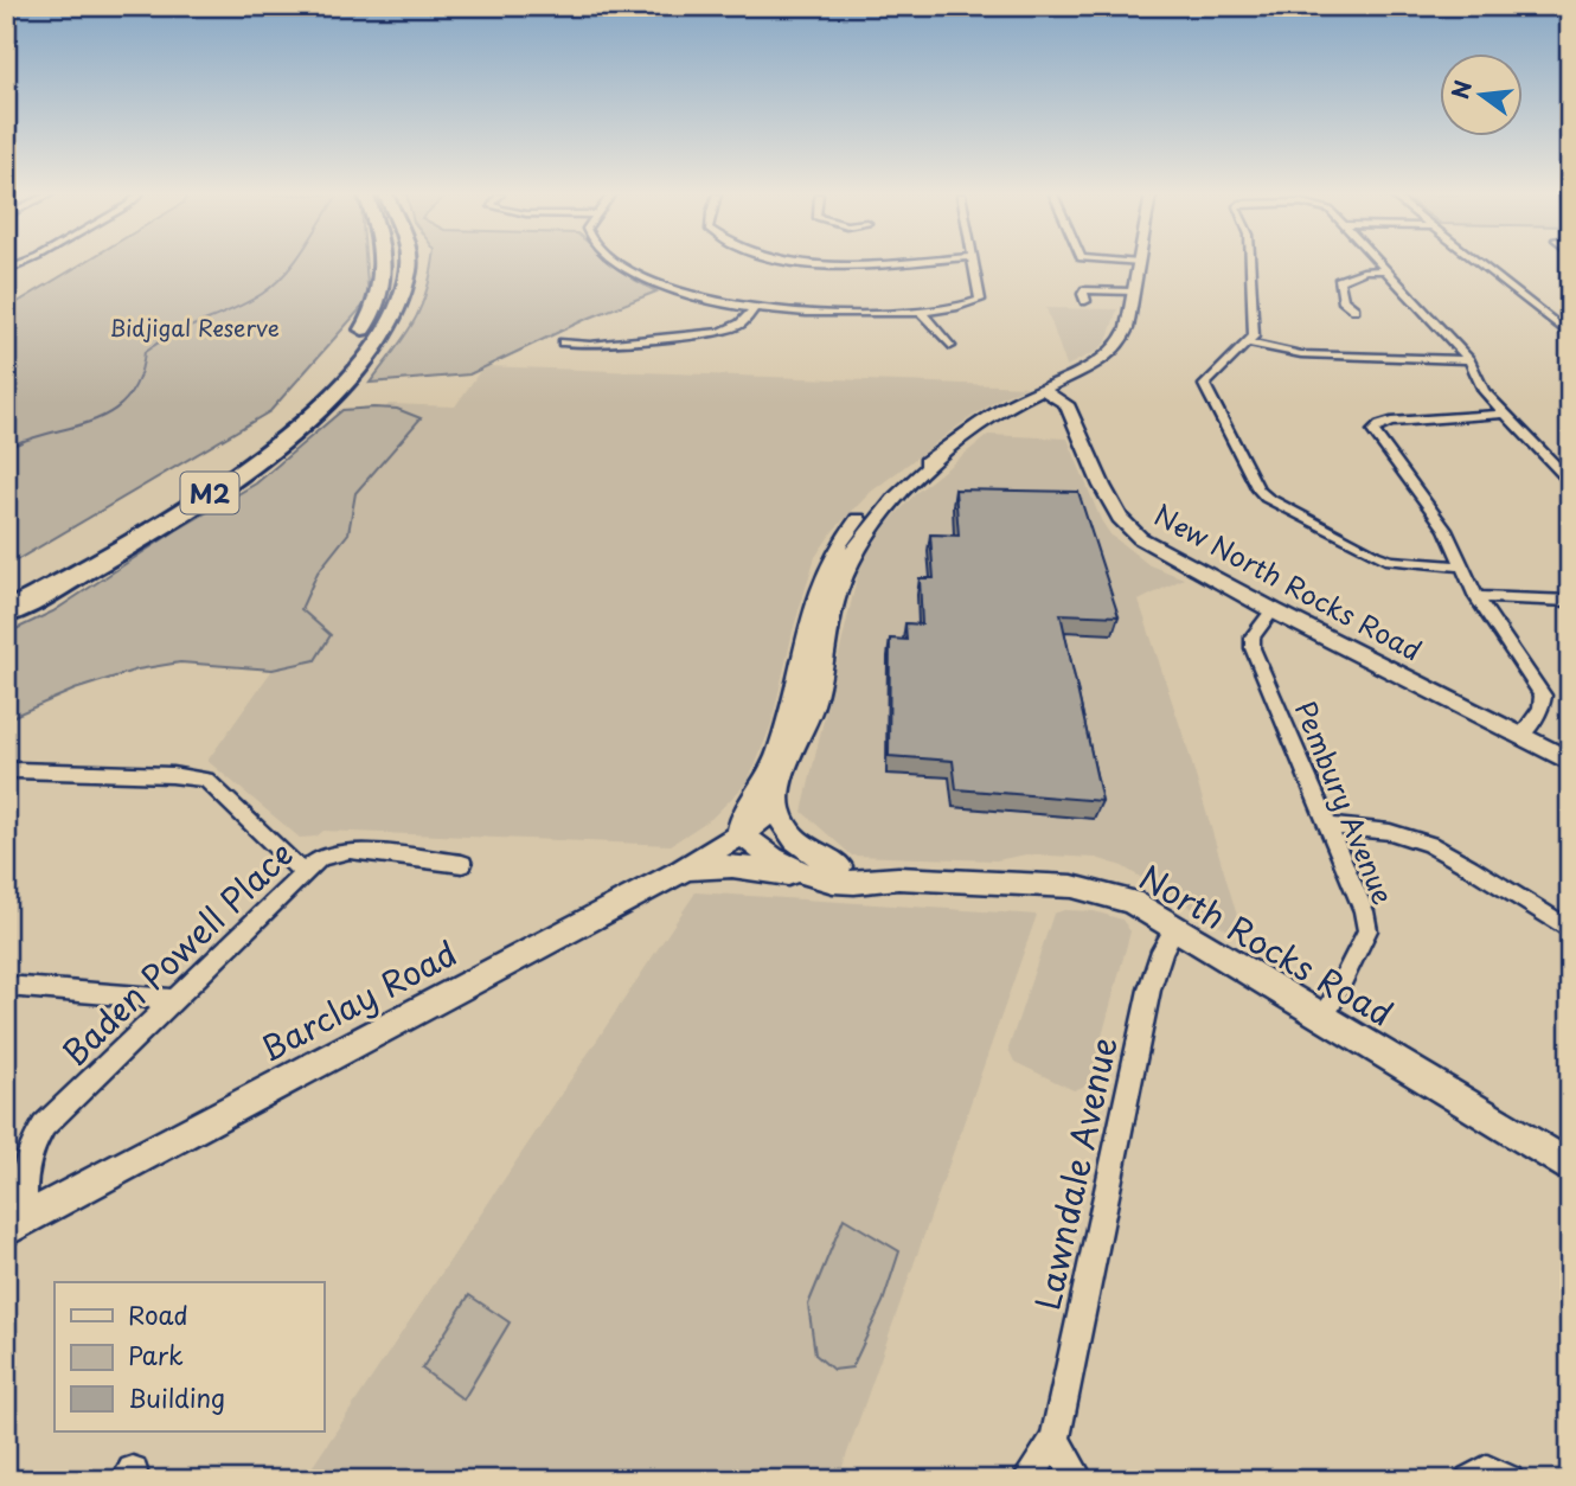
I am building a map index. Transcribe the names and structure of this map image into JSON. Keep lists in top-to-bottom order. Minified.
{"streets":{"highway":["M2"],"main road":["New North Rocks Road","North Rocks Road","Barclay Road"],"street":["Pembury Avenue","Baden Powell Place","Lawndale Avenue"]},"crossings":[["New North Rocks Road","Pembury Avenue"],["Pembury Avenue","North Rocks Road"],["North Rocks Road","Barclay Road"],["North Rocks Road","Lawndale Avenue"],["Baden Powell Place","Barclay Road"]],"parks":["Bidjigal Reserve"],"legend":["Road","Park","Building"],"north":"left"}
